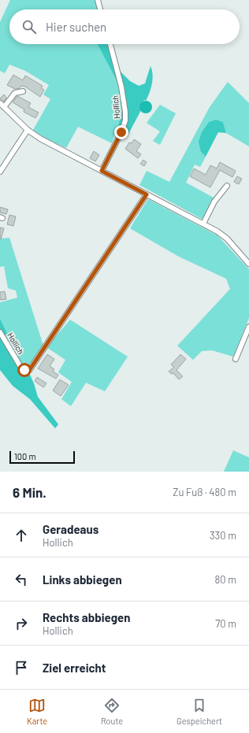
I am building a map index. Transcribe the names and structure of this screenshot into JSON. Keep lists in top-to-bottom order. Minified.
{"streets":{"street":["Hollich"]},"scale_bar":"100 m","page":{"search":"Hier suchen","scale":"100 m","heading":["6 Min.","Zu Fuß · 480 m"],"list":[["Geradeaus","Hollich","330 m"],["Links abbiegen","80 m"],["Rechts abbiegen","Hollich","70 m"],"Ziel erreicht"],"nav":["Karte","Route","Gespeichert"]}}
